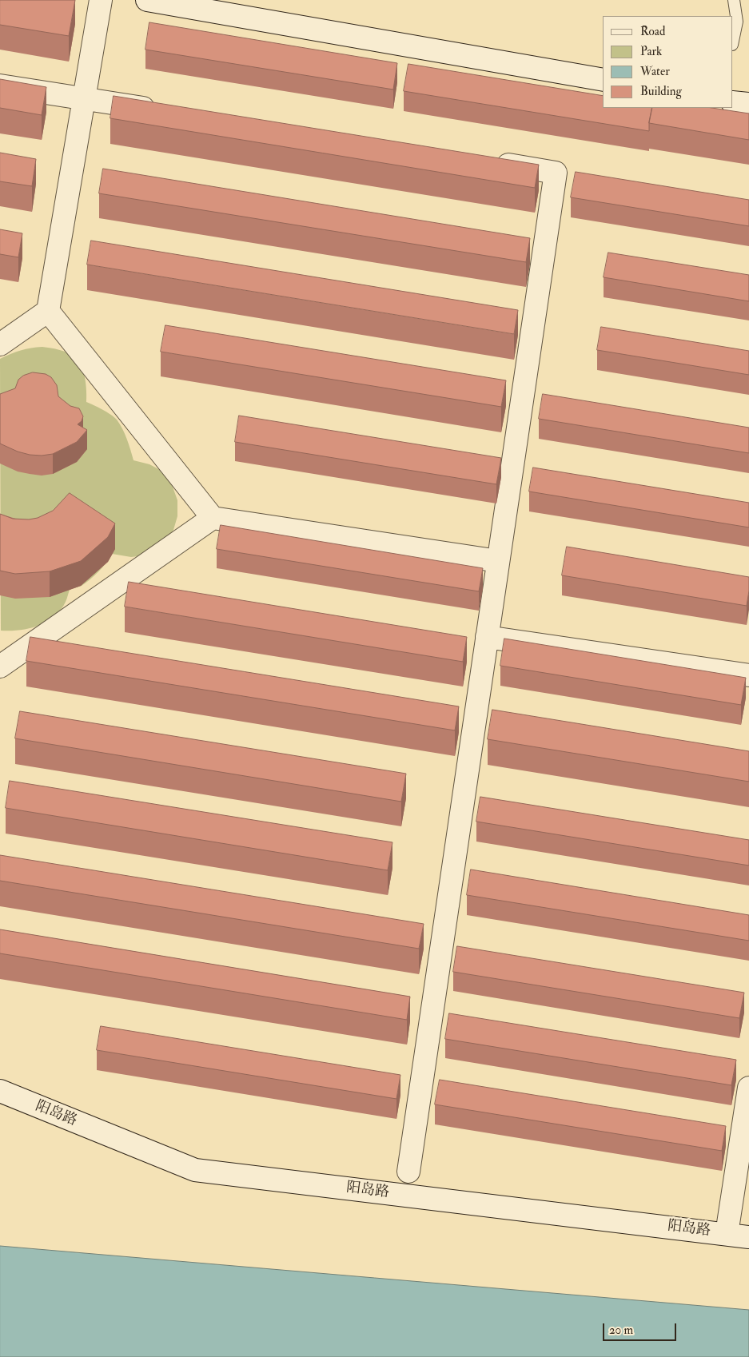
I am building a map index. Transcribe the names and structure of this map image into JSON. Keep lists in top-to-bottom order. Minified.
{"streets":{"street":["阳岛路"]},"legend":["Road","Park","Water","Building"],"scale_bar":"20 m"}
